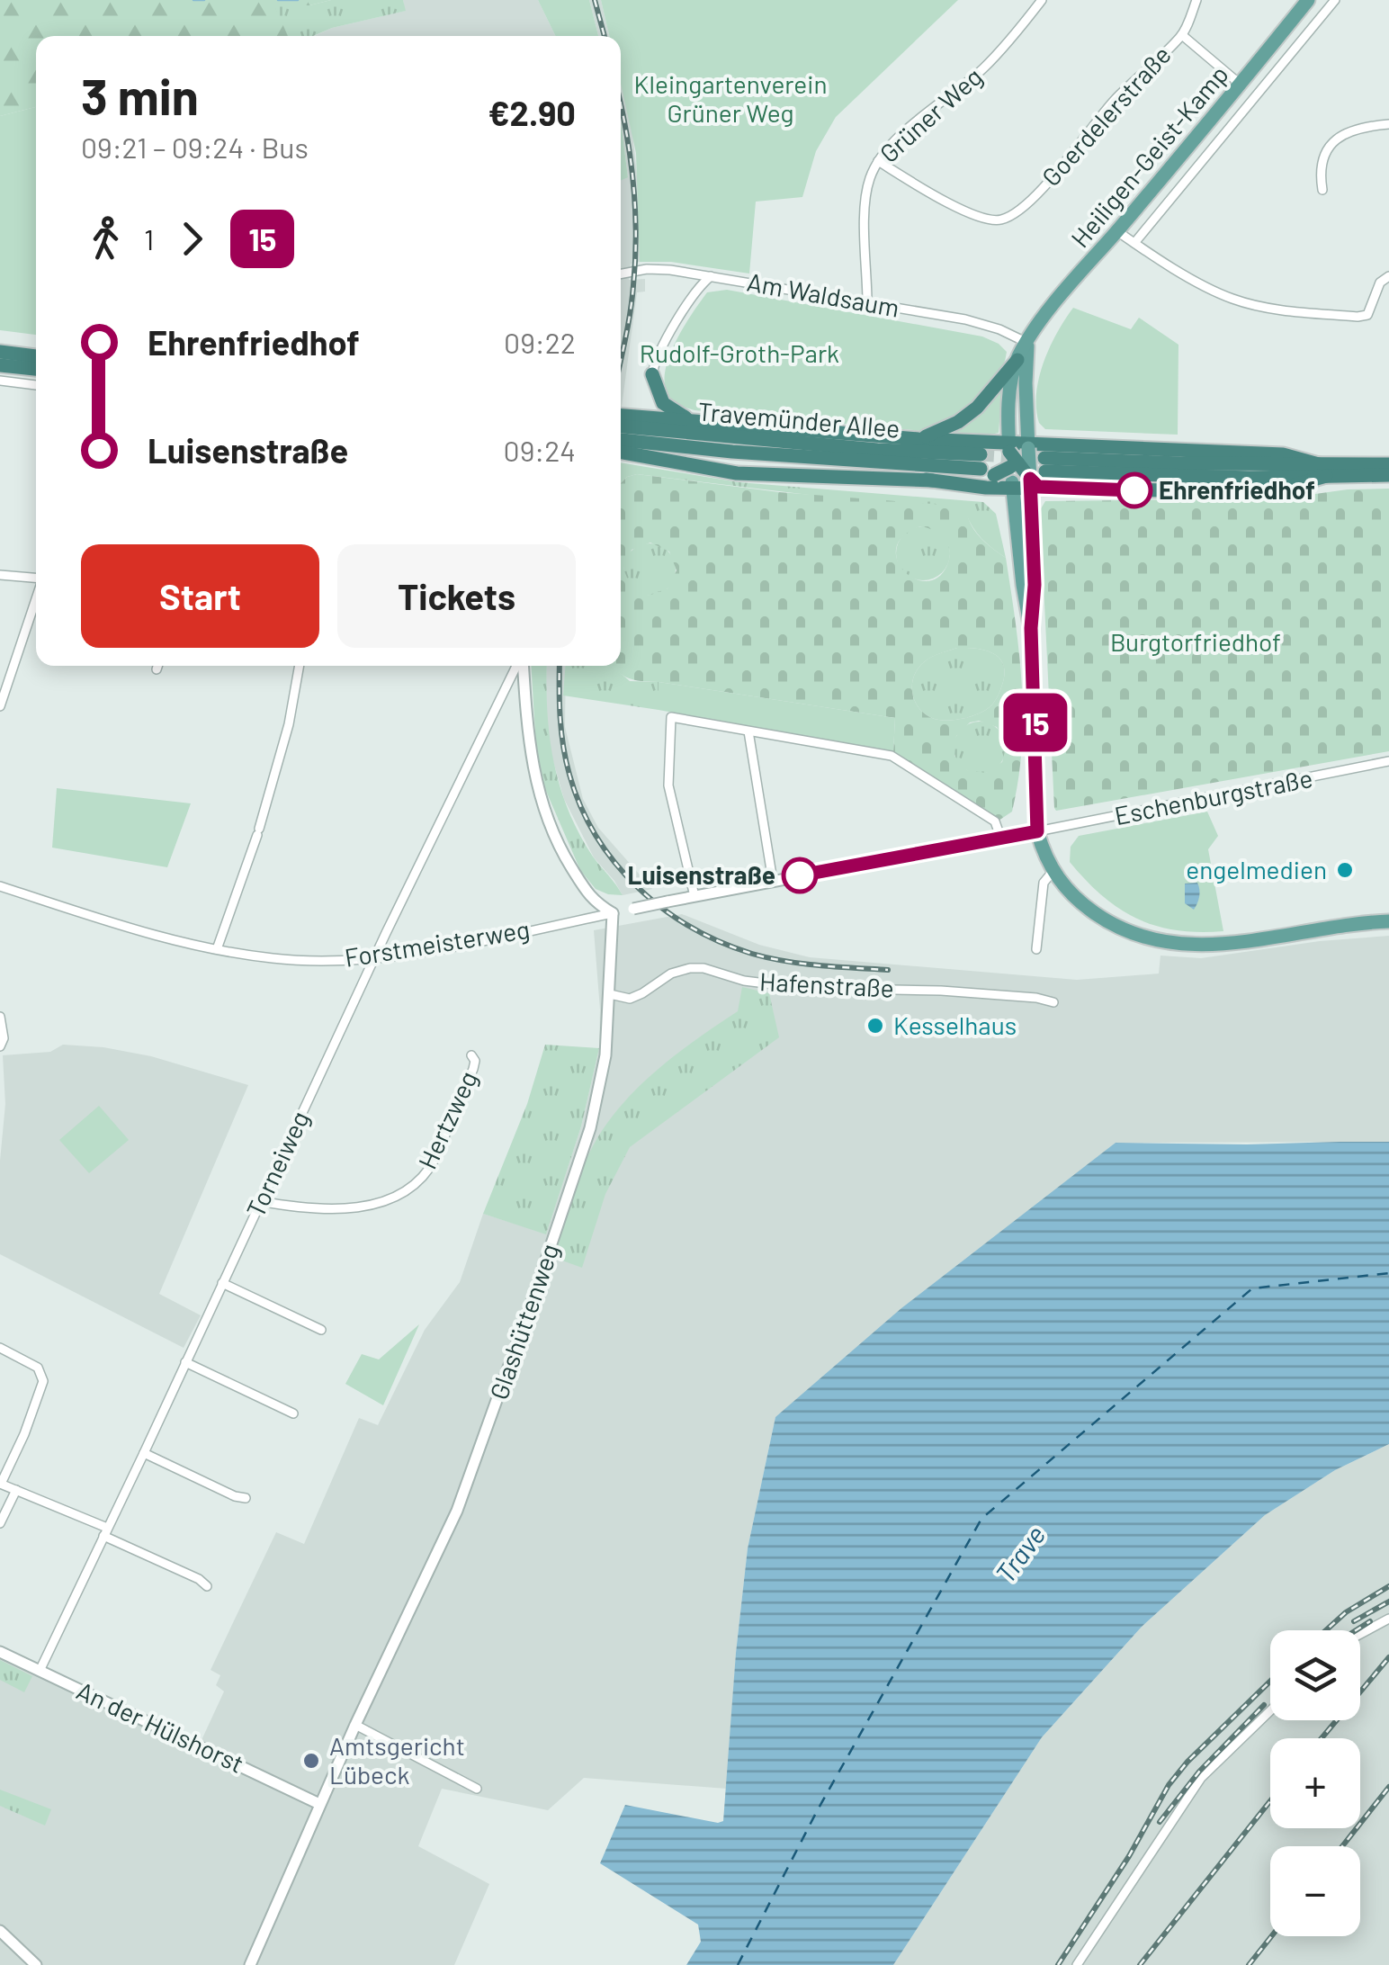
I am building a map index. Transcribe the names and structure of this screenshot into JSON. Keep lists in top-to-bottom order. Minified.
{"streets":{"highway":["Travemünder Allee"],"main road":["Heiligen-Geist-Kamp"],"street":["Grüner Weg","Goerdelerstraße","Am Waldsaum","Eschenburgstraße","Forstmeisterweg","Hafenstraße","Hertzweg","Torneiweg","Glashüttenweg","An der Hülshorst"]},"crossings":[["Grüner Weg","Goerdelerstraße"],["Grüner Weg","Am Waldsaum"],["Heiligen-Geist-Kamp","Am Waldsaum"],["Forstmeisterweg","Torneiweg"],["Forstmeisterweg","Glashüttenweg"],["Hafenstraße","Glashüttenweg"],["Hertzweg","Torneiweg"],["Torneiweg","An der Hülshorst"],["Glashüttenweg","An der Hülshorst"]],"water":["Trave"],"parks":["Kleingartenverein Grüner Weg","Rudolf-Groth-Park","Burgtorfriedhof"],"places":["Ehrenfriedhof","engelmedien","Luisenstraße","Kesselhaus","Amtsgericht Lübeck"],"lines":["bus line 15"],"page":{"on_map":"15","heading":["3 min","09:21 – 09:24 · Bus","€2.90"],"legs":["1","15"],"list":[{"name":"Ehrenfriedhof","value":"09:22"},{"name":"Luisenstraße","value":"09:24"}],"buttons":["Start","Tickets"],"map_buttons":["+","−"]}}
